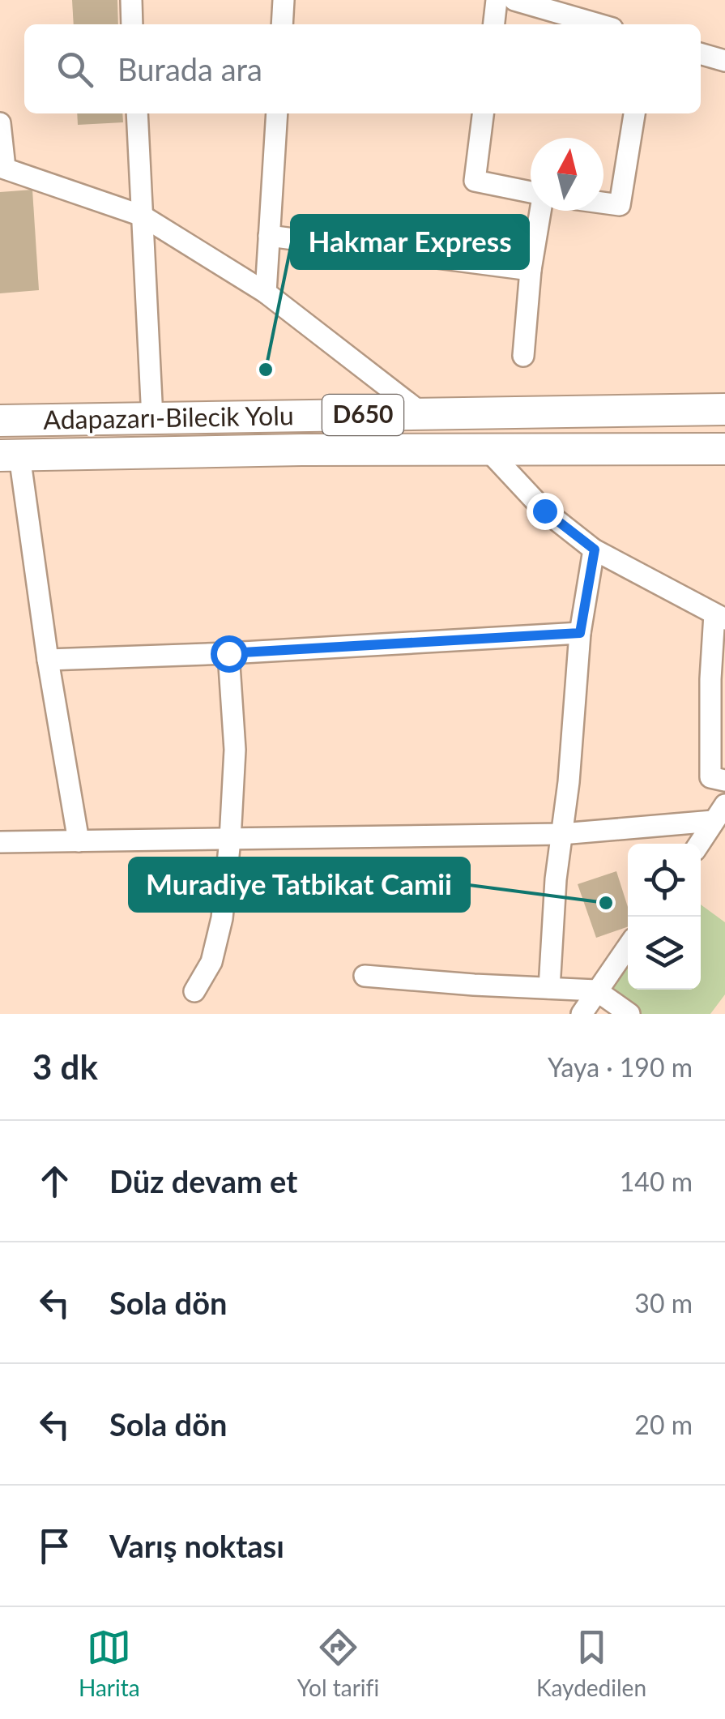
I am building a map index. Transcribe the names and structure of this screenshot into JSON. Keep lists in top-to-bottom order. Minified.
{"streets":{"highway":["D650","Adapazarı-Bilecik Yolu"]},"places":["Hakmar Express","Muradiye Tatbikat Camii"],"north":"top","page":{"search":"Burada ara","heading":["3 dk","Yaya · 190 m"],"list":[["Düz devam et","140 m"],["Sola dön","30 m"],["Sola dön","20 m"],"Varış noktası"],"nav":["Harita","Yol tarifi","Kaydedilen"]}}
